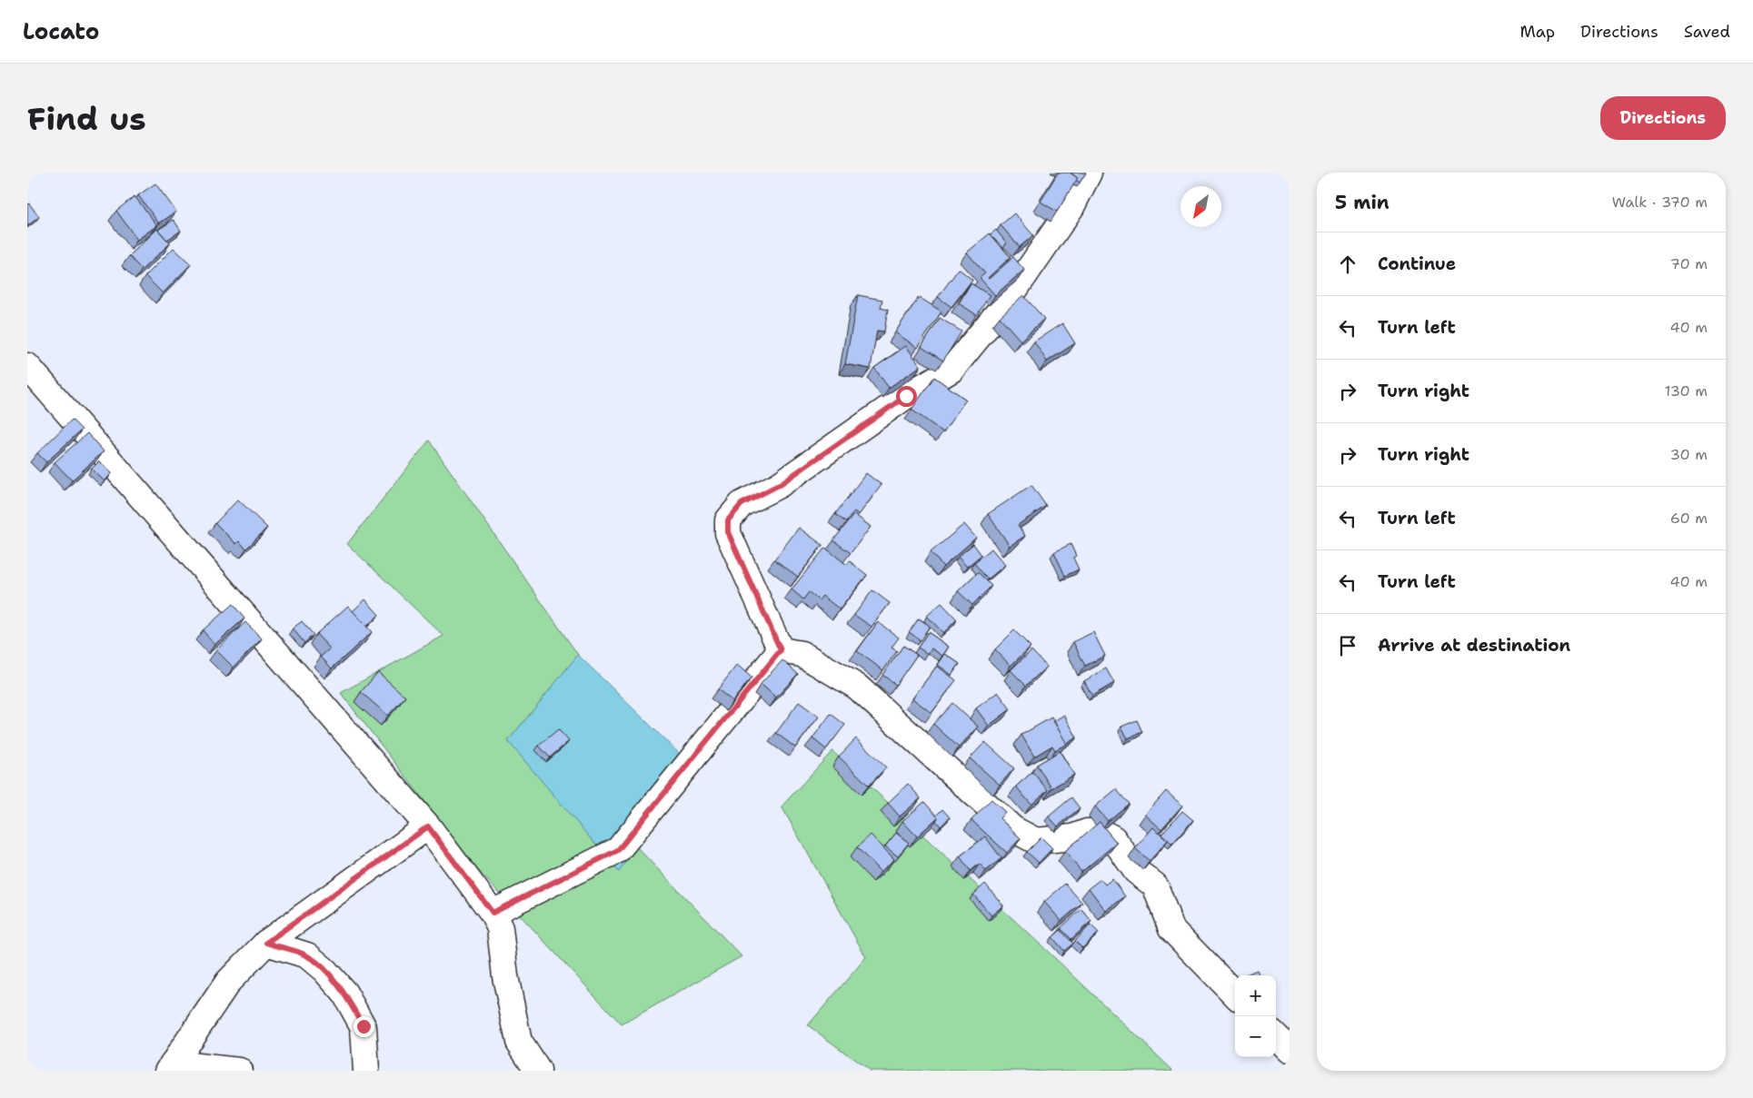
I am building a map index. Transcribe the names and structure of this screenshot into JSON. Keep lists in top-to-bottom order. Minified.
{"north":"bottom left","page":{"header":"Locato","nav":["Map","Directions","Saved"],"buttons":"Directions","title":"Find us","heading":["5 min","Walk · 370 m"],"list":[["Continue","70 m"],["Turn left","40 m"],["Turn right","130 m"],["Turn right","30 m"],["Turn left","60 m"],["Turn left","40 m"],"Arrive at destination"],"map_buttons":["+","−"]}}
